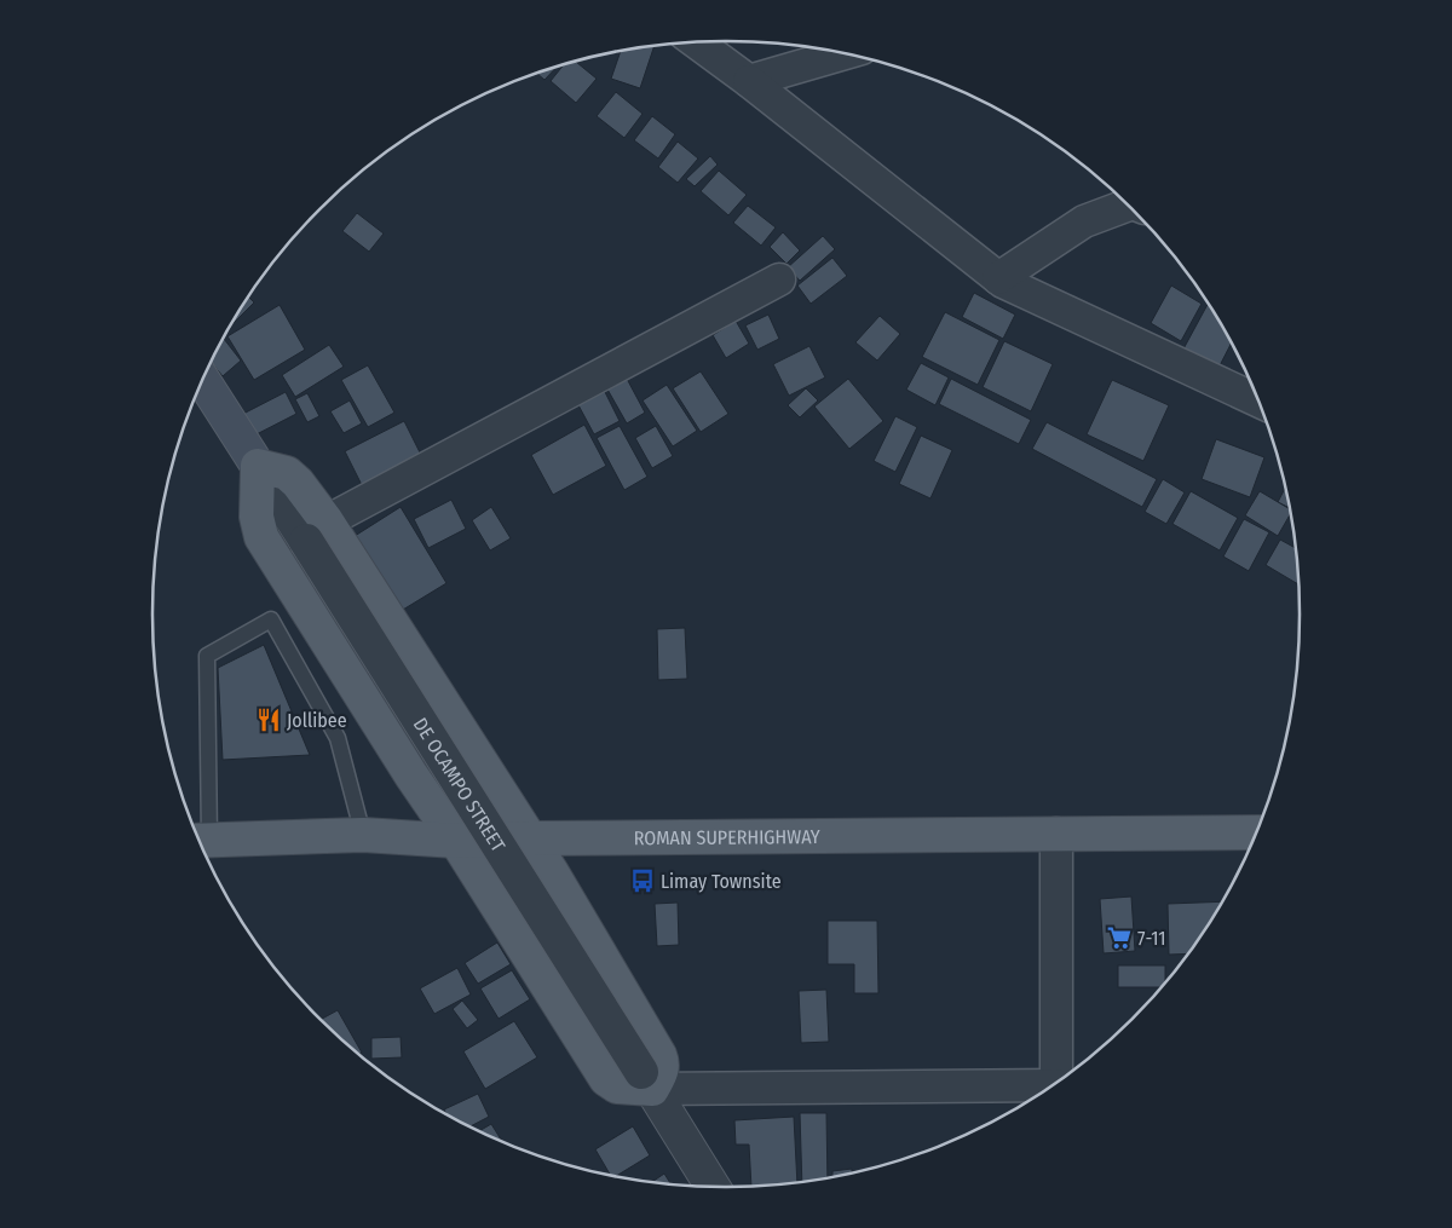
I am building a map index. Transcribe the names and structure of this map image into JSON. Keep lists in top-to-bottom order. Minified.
{"streets":{"main road":["DE OCAMPO STREET","ROMAN SUPERHIGHWAY"]},"places":{"restaurant":["Jollibee"],"bus stop":["Limay Townsite"],"supermarket":["7-11"]}}
